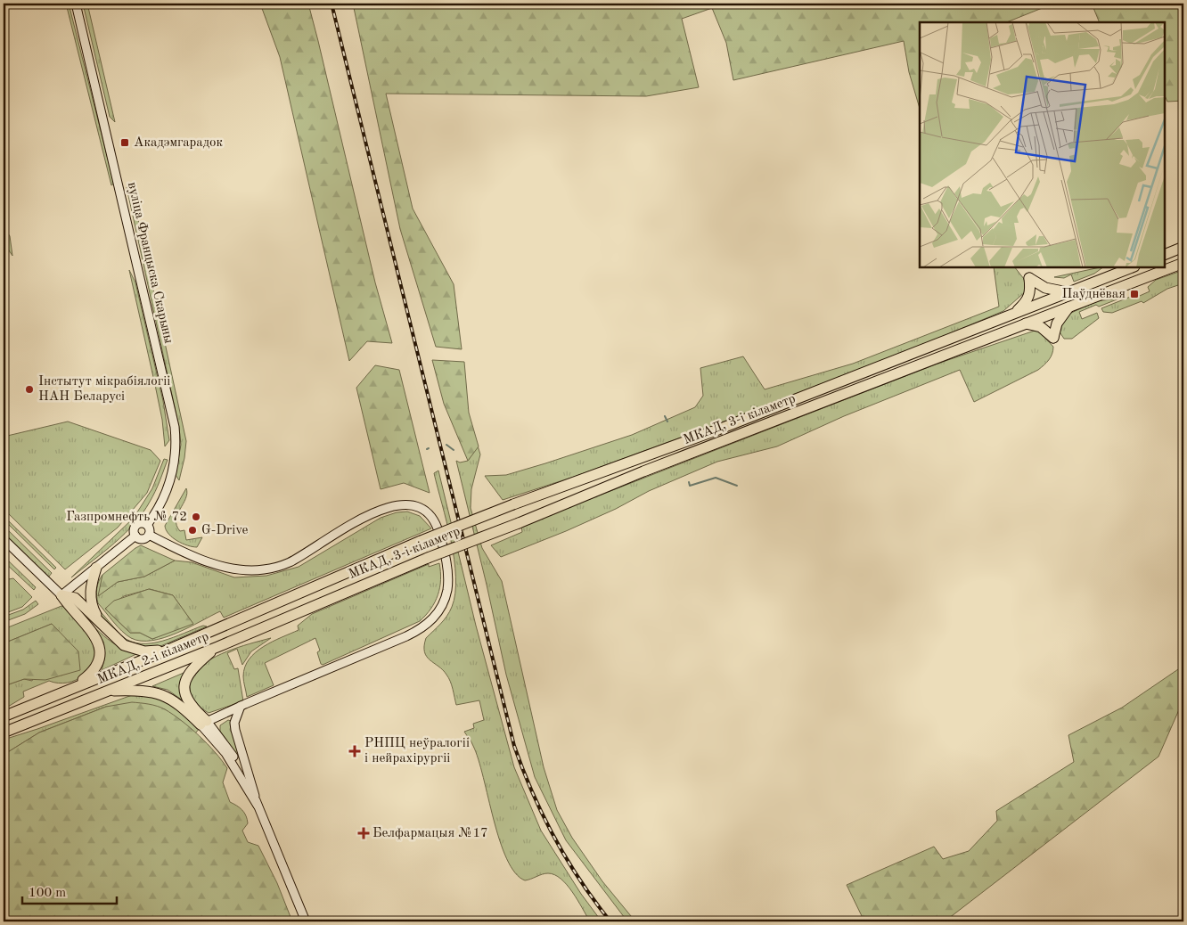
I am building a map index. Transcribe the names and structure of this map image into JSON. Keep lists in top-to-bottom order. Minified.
{"streets":{"highway":["МКАД, 3-і кіламетр","МКАД, 2-і кіламетр"],"main road":["вуліца Францыска Скарыны"]},"crossings":[["МКАД, 3-і кіламетр","МКАД, 2-і кіламетр"]],"places":{"transit":["Акадэмгарадок","Паўднёвая"],"other":["Інстытут мікрабіялогіі НАН Беларусі","Газпромнефть № 72","G-Drive"],"health":["РНПЦ неўралогіі і нейрахірургіі","Белфармацыя №17"]},"scale_bar":"100 m"}
